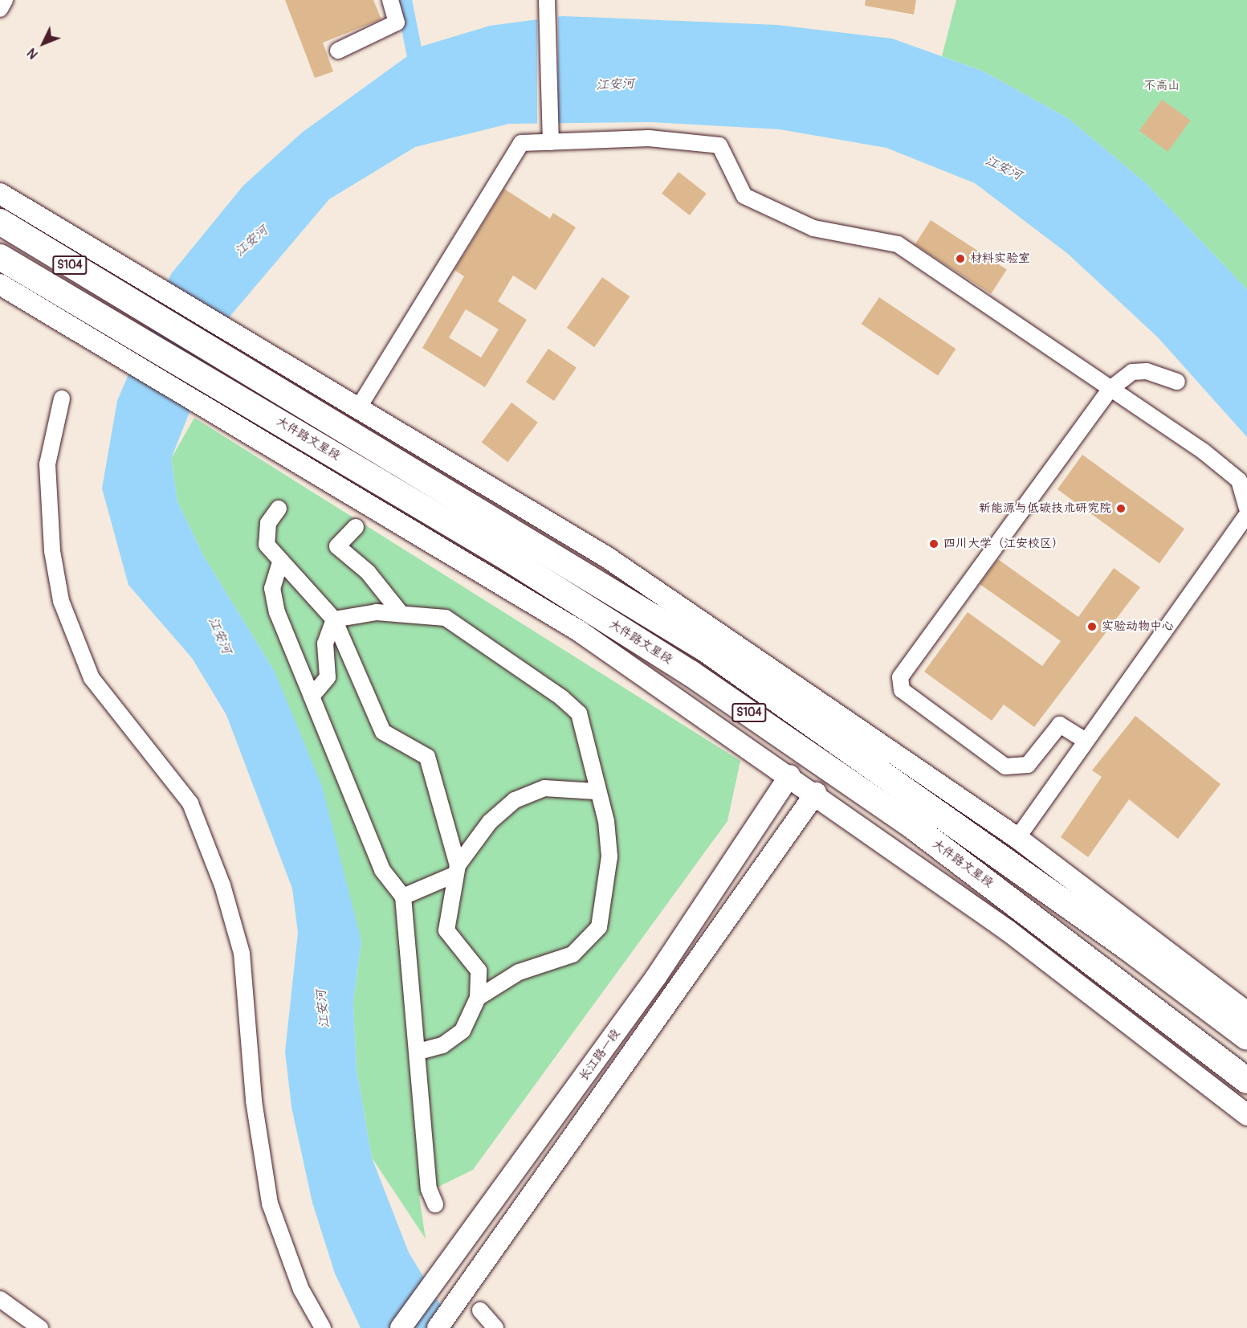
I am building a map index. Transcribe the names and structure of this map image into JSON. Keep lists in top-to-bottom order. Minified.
{"streets":{"main road":["S104","大件路文星段"],"street":["长江路一段"]},"water":["江安河"],"parks":["不高山"],"places":["材料实验室","新能源与低碳技术研究院","四川大学（江安校区）","实验动物中心"],"north":"bottom left"}
